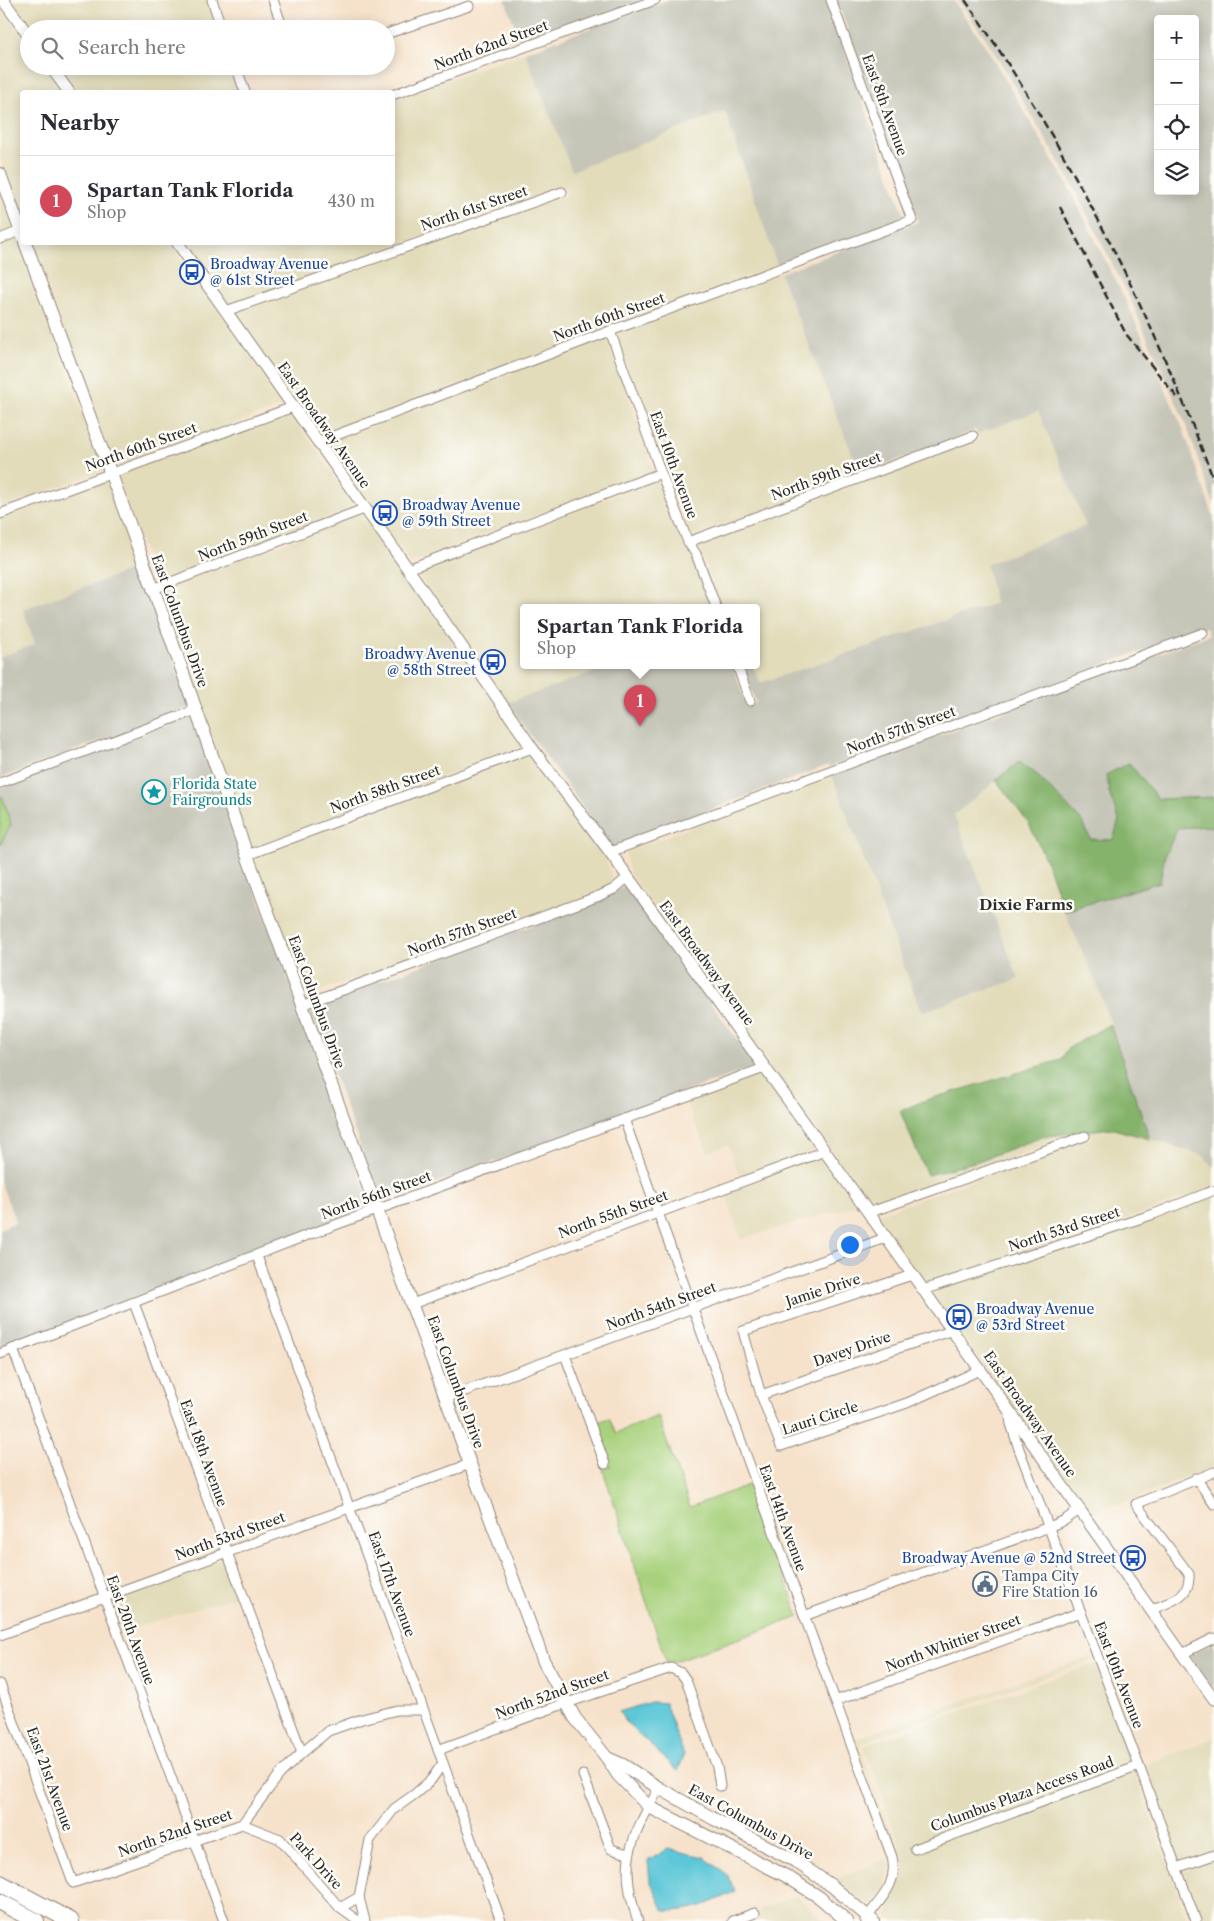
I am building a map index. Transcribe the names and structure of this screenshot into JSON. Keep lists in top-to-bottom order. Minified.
{"streets":{"main road":["East Columbus Drive"],"street":["North 62nd Street","East 8th Avenue","North 61st Street","North 60th Street","East Broadway Avenue","East 10th Avenue","North 59th Street","North 57th Street","North 58th Street","North 56th Street","North 55th Street","North 53rd Street","Jamie Drive","North 54th Street","Davey Drive","Lauri Circle","East 18th Avenue","East 14th Avenue","East 17th Avenue","East 20th Avenue","North Whittier Street","North 52nd Street","East 21st Avenue","Columbus Plaza Access Road","Park Drive"]},"crossings":[["East 8th Avenue","North 60th Street"],["North 61st Street","East Broadway Avenue"],["North 60th Street","East Broadway Avenue"],["North 60th Street","East 10th Avenue"],["North 60th Street","East Columbus Drive"],["East Broadway Avenue","East 10th Avenue"],["East Broadway Avenue","North 59th Street"],["East Broadway Avenue","North 57th Street"],["East Broadway Avenue","North 58th Street"],["East Broadway Avenue","North 56th Street"],["East Broadway Avenue","North 55th Street"],["East Broadway Avenue","North 53rd Street"],["East Broadway Avenue","Jamie Drive"],["East Broadway Avenue","North 54th Street"],["East Broadway Avenue","Davey Drive"],["East Broadway Avenue","Lauri Circle"],["East 10th Avenue","North 59th Street"],["East 10th Avenue","North Whittier Street"],["East 10th Avenue","Columbus Plaza Access Road"],["North 59th Street","East Columbus Drive"],["East Columbus Drive","North 57th Street"],["East Columbus Drive","North 58th Street"],["East Columbus Drive","North 56th Street"],["East Columbus Drive","North 55th Street"],["East Columbus Drive","North 53rd Street"],["East Columbus Drive","North 54th Street"],["East Columbus Drive","East 14th Avenue"],["East Columbus Drive","North 52nd Street"],["North 56th Street","East 18th Avenue"],["North 56th Street","East 14th Avenue"],["North 56th Street","East 17th Avenue"],["North 56th Street","East 20th Avenue"],["North 55th Street","East 14th Avenue"],["North 53rd Street","East 18th Avenue"],["North 53rd Street","East 17th Avenue"],["North 53rd Street","East 20th Avenue"],["Jamie Drive","Lauri Circle"],["North 54th Street","East 14th Avenue"],["Davey Drive","Lauri Circle"],["East 18th Avenue","North 52nd Street"],["East 14th Avenue","North Whittier Street"],["East 17th Avenue","North 52nd Street"],["East 17th Avenue","Park Drive"],["East 20th Avenue","North 52nd Street"],["North 52nd Street","East 21st Avenue"],["North 52nd Street","Park Drive"]],"districts":["Dixie Farms"],"places":{"bus stop":["Broadway Avenue @ 61st Street","Broadway Avenue @ 59th Street","Broadwy Avenue @ 58th Street","Broadway Avenue @ 53rd Street","Broadway Avenue @ 52nd Street"],"place":["Florida State Fairgrounds"],"public building":["Tampa City Fire Station 16"]},"page":{"map_buttons":["+","−"],"search":"Search here","heading":"Nearby","list":[{"mark":"1","name":"Spartan Tank Florida","note":"Shop","value":"430 m"}],"popup":["Spartan Tank Florida","Shop"],"pins":"1"}}
